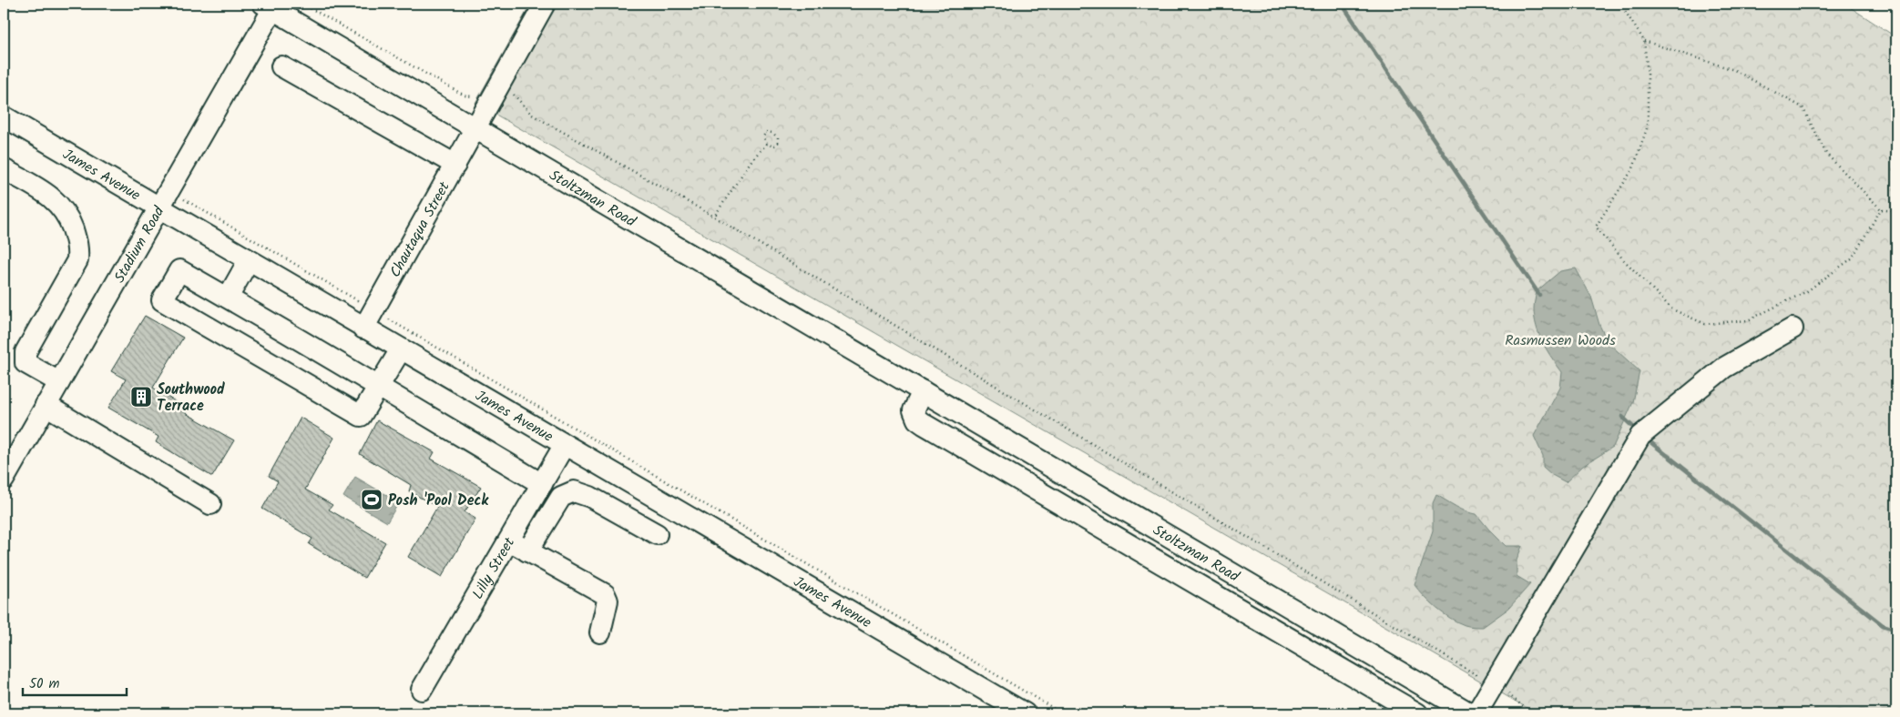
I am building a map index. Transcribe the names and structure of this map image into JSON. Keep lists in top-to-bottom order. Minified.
{"streets":{"street":["James Avenue","Stoltzman Road","Chautaqua Street","Stadium Road","Lilly Street"]},"crossings":[["James Avenue","Chautaqua Street"],["James Avenue","Stadium Road"],["James Avenue","Lilly Street"],["Stoltzman Road","Chautaqua Street"],["Stoltzman Road","Stadium Road"]],"parks":["Rasmussen Woods"],"places":{"building":["Southwood Terrace"],"sports":["Posh 'Pool Deck"]},"scale_bar":"50 m"}
